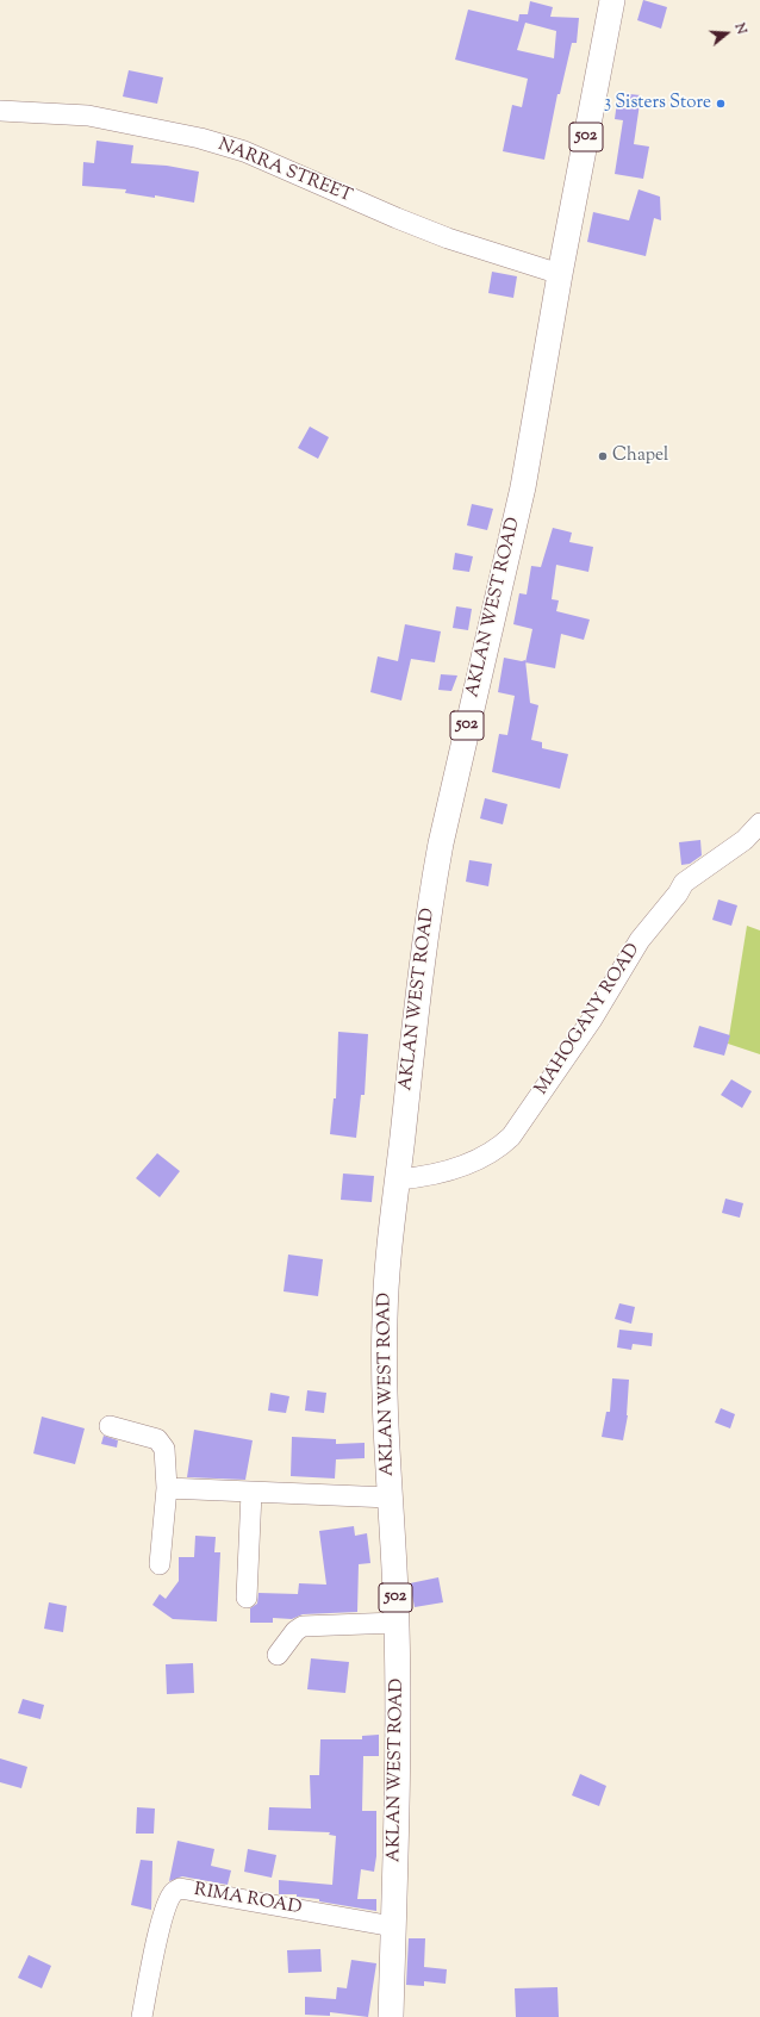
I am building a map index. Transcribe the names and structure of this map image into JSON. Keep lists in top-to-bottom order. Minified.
{"streets":{"main road":["502","AKLAN WEST ROAD"],"street":["NARRA STREET","MAHOGANY ROAD","RIMA ROAD"]},"crossings":[["NARRA STREET","AKLAN WEST ROAD"],["AKLAN WEST ROAD","MAHOGANY ROAD"],["AKLAN WEST ROAD","RIMA ROAD"]],"places":["3 Sisters Store","Chapel"],"north":"right"}
